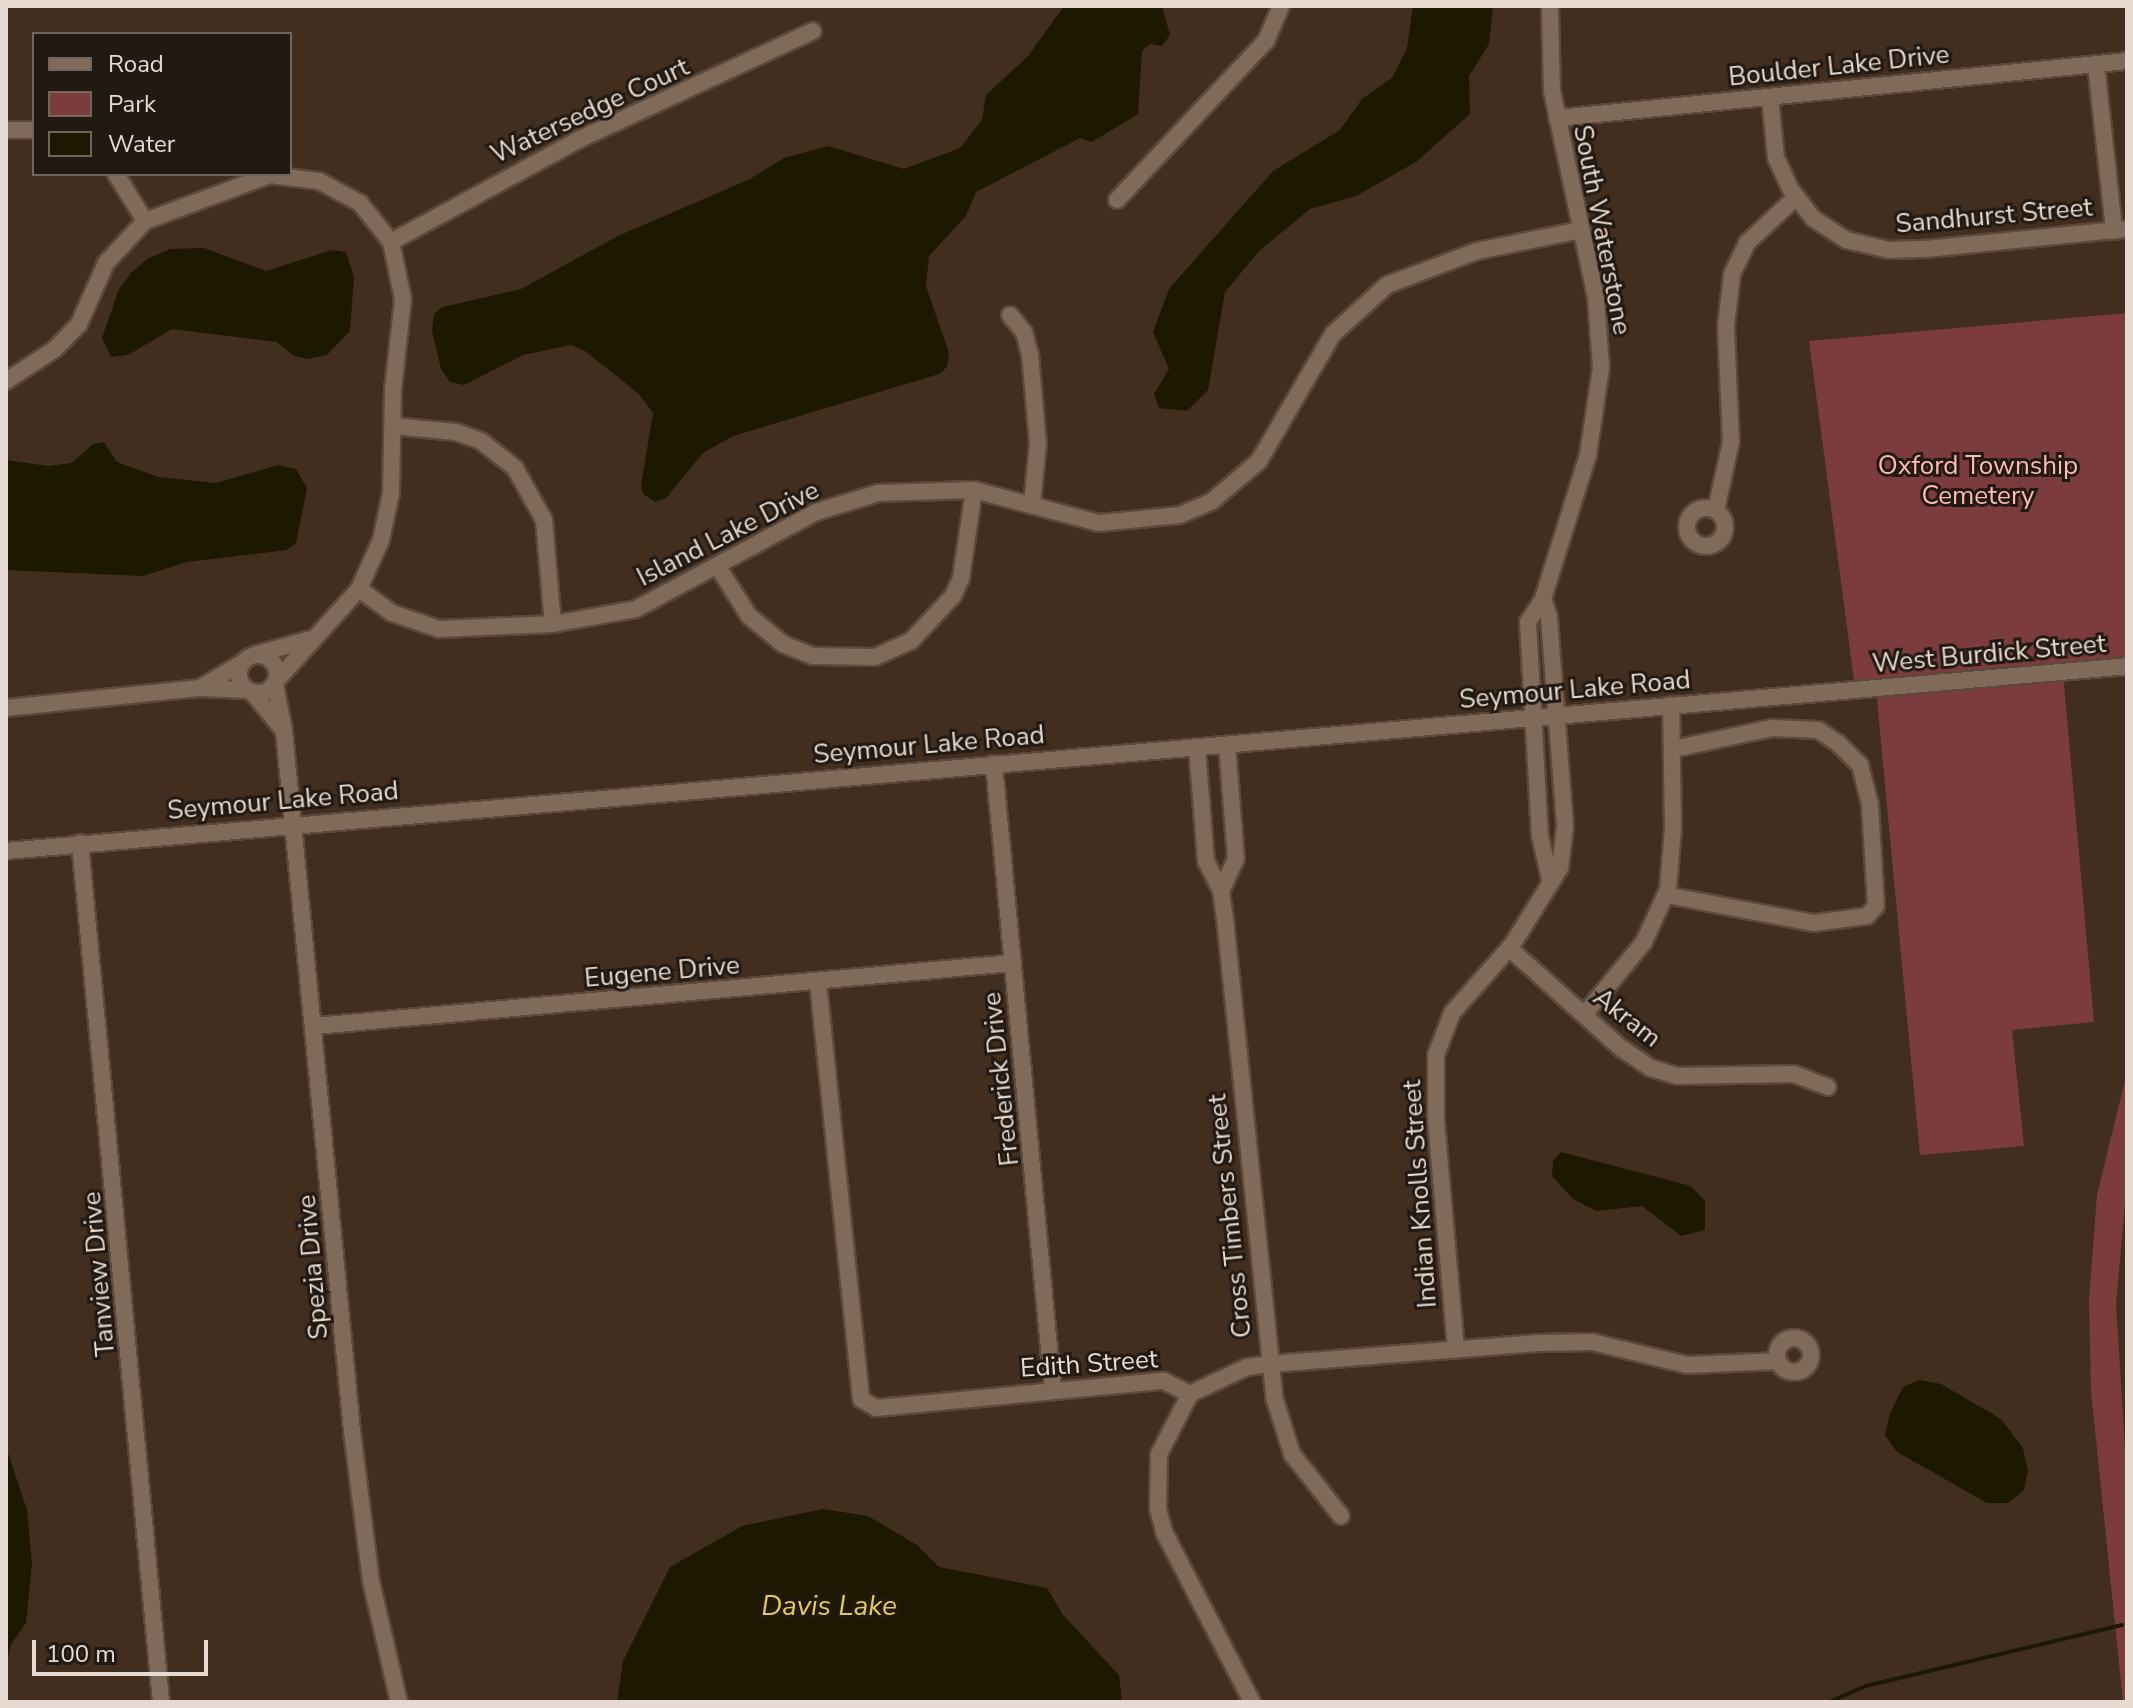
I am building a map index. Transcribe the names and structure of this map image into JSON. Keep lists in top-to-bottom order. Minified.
{"streets":{"street":["Boulder Lake Drive","Watersedge Court","Sandhurst Street","South Waterstone","Island Lake Drive","West Burdick Street","Seymour Lake Road","Eugene Drive","Akram","Frederick Drive","Indian Knolls Street","Cross Timbers Street","Spezia Drive","Tanview Drive","Edith Street"]},"crossings":[["Boulder Lake Drive","Sandhurst Street"],["Boulder Lake Drive","South Waterstone"],["South Waterstone","Island Lake Drive"],["South Waterstone","Seymour Lake Road"],["South Waterstone","Indian Knolls Street"],["West Burdick Street","Seymour Lake Road"],["Seymour Lake Road","Frederick Drive"],["Seymour Lake Road","Indian Knolls Street"],["Seymour Lake Road","Cross Timbers Street"],["Seymour Lake Road","Spezia Drive"],["Seymour Lake Road","Tanview Drive"],["Eugene Drive","Frederick Drive"],["Eugene Drive","Spezia Drive"],["Eugene Drive","Edith Street"],["Akram","Indian Knolls Street"],["Frederick Drive","Edith Street"],["Indian Knolls Street","Edith Street"],["Cross Timbers Street","Edith Street"]],"water":["Davis Lake"],"parks":["Oxford Township Cemetery"],"legend":["Road","Park","Water"],"scale_bar":"100 m"}
